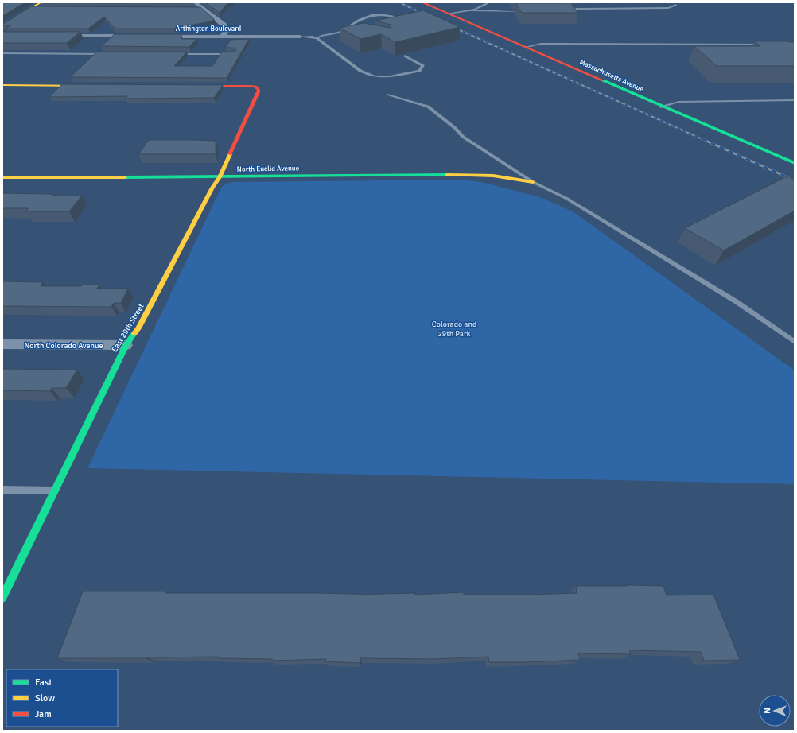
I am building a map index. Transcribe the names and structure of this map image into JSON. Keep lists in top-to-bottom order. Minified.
{"streets":{"street":["Arthington Boulevard","Massachusetts Avenue","North Euclid Avenue","East 29th Street","North Colorado Avenue"]},"crossings":[["North Euclid Avenue","East 29th Street"],["East 29th Street","North Colorado Avenue"]],"parks":["Colorado and 29th Park"],"legend":["Fast","Slow","Jam"],"north":"left"}
